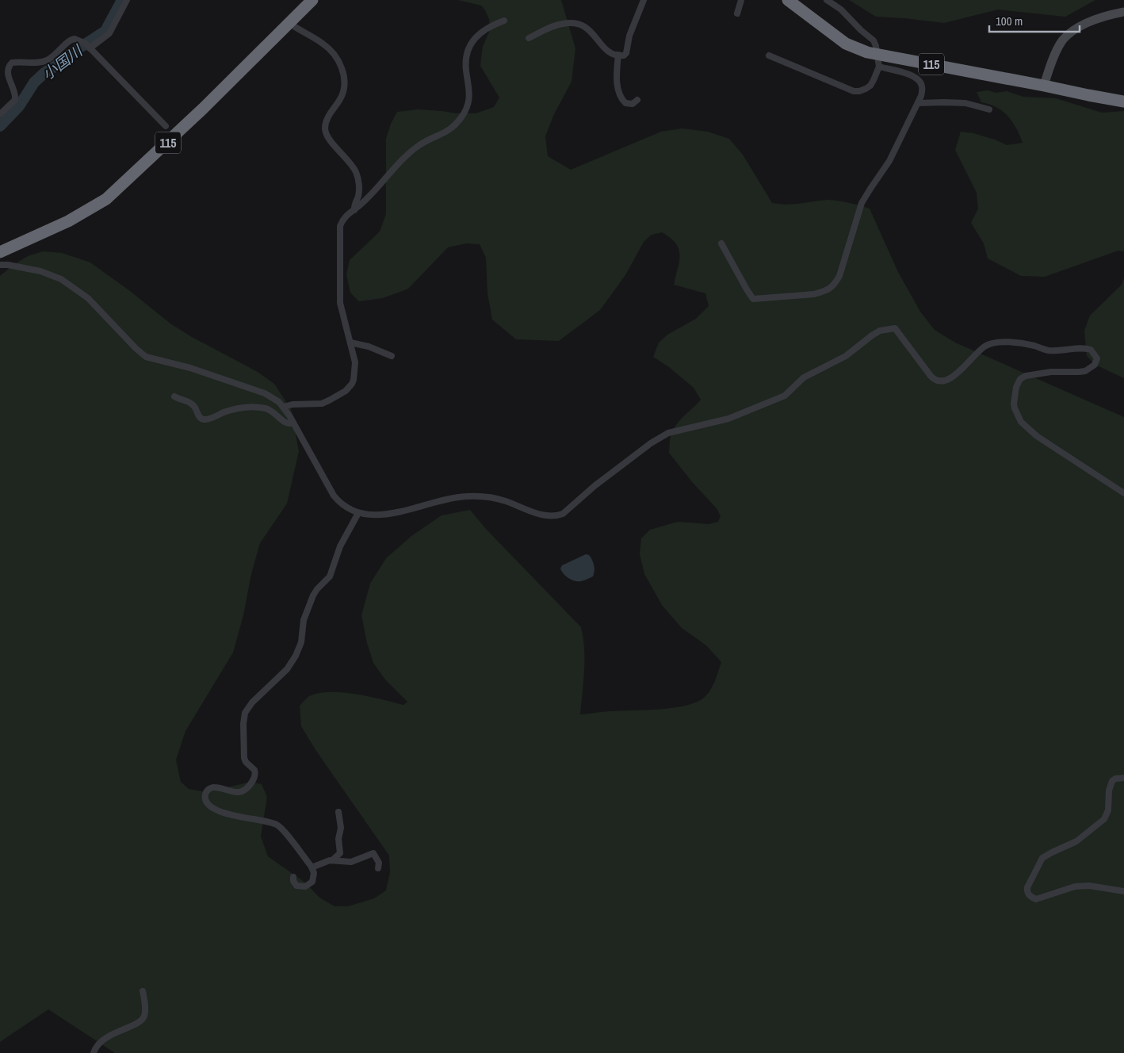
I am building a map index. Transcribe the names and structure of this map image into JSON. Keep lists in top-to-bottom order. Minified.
{"streets":{"highway":["115"]},"water":["小国川"],"scale_bar":"100 m"}
